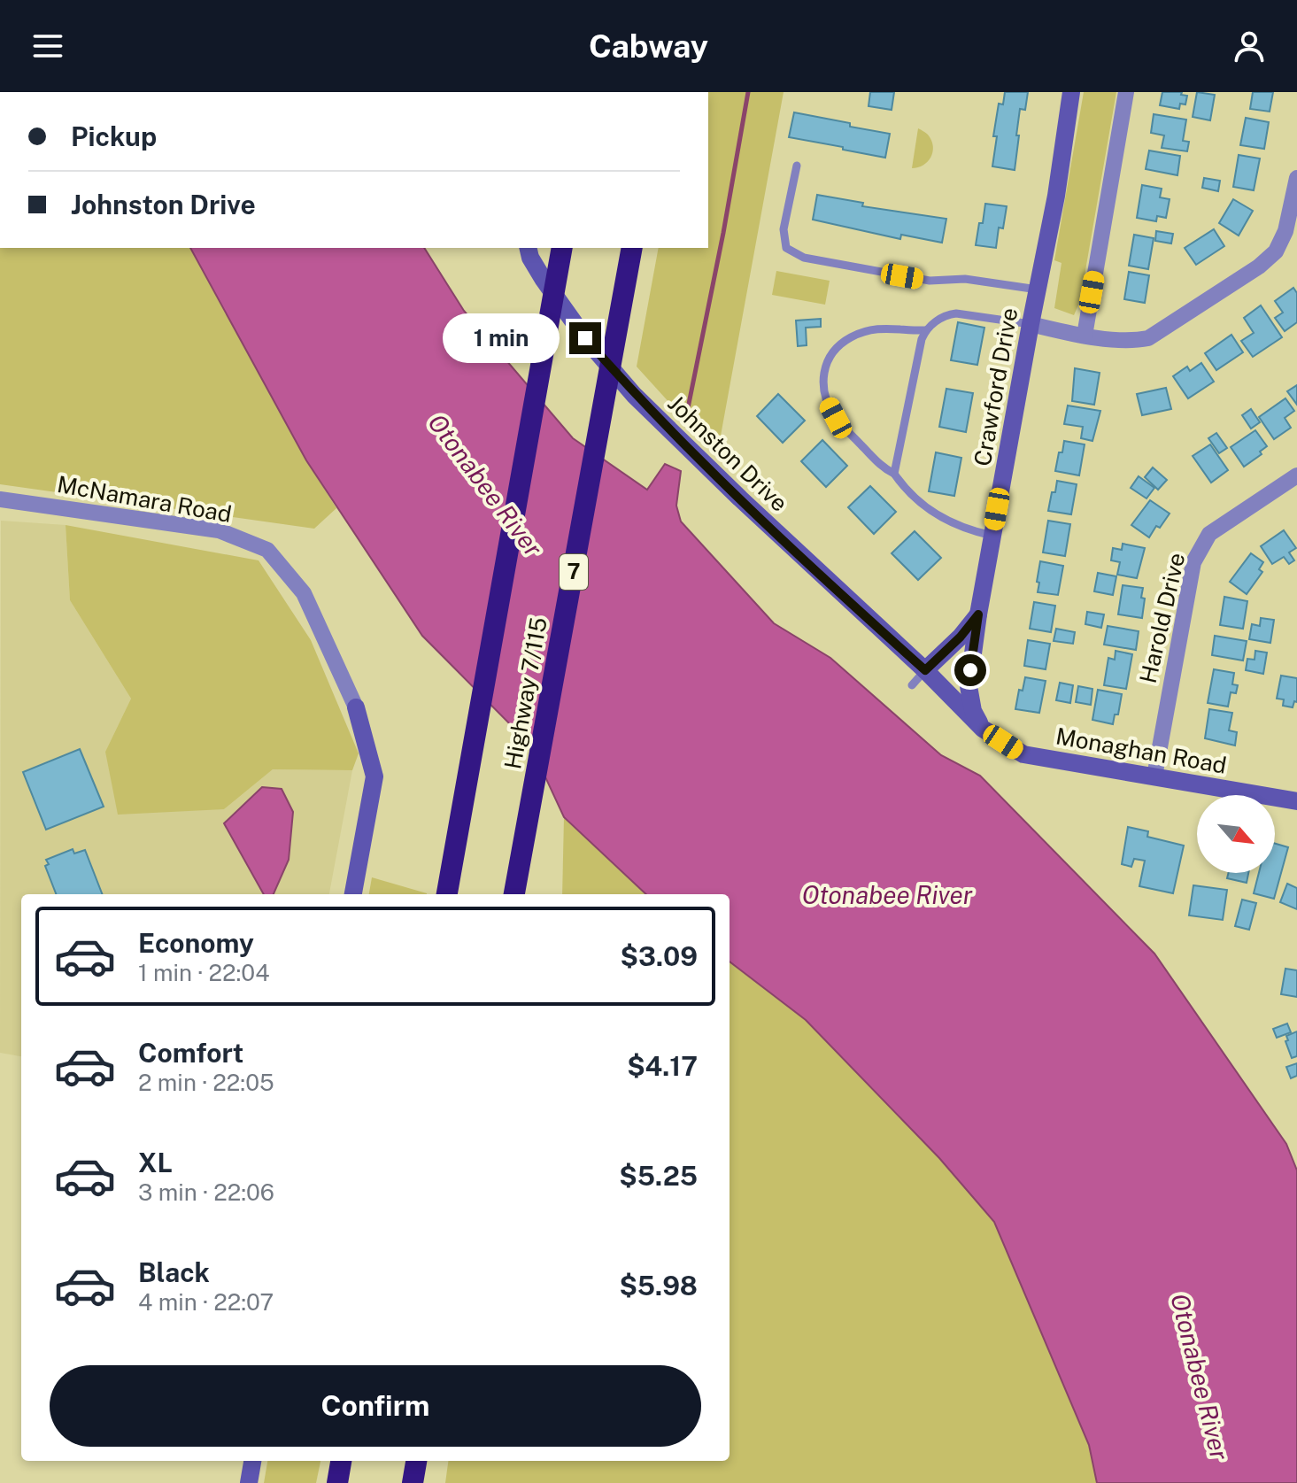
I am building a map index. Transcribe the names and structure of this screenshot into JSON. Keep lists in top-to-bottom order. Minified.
{"streets":{"highway":["7","Highway 7/115"],"street":["Crawford Drive","Johnston Drive","McNamara Road","Harold Drive","Monaghan Road"]},"crossings":[["Crawford Drive","Monaghan Road"],["Johnston Drive","Monaghan Road"],["Harold Drive","Monaghan Road"]],"water":["Otonabee River"],"north":"bottom right","page":{"header":"Cabway","banner":["Pickup","Johnston Drive"],"bubble":"1 min","list":[{"name":"Economy","note":"1 min · 22:04","value":"$3.09"},{"name":"Comfort","note":"2 min · 22:05","value":"$4.17"},{"name":"XL","note":"3 min · 22:06","value":"$5.25"},{"name":"Black","note":"4 min · 22:07","value":"$5.98"}],"buttons":"Confirm"}}
